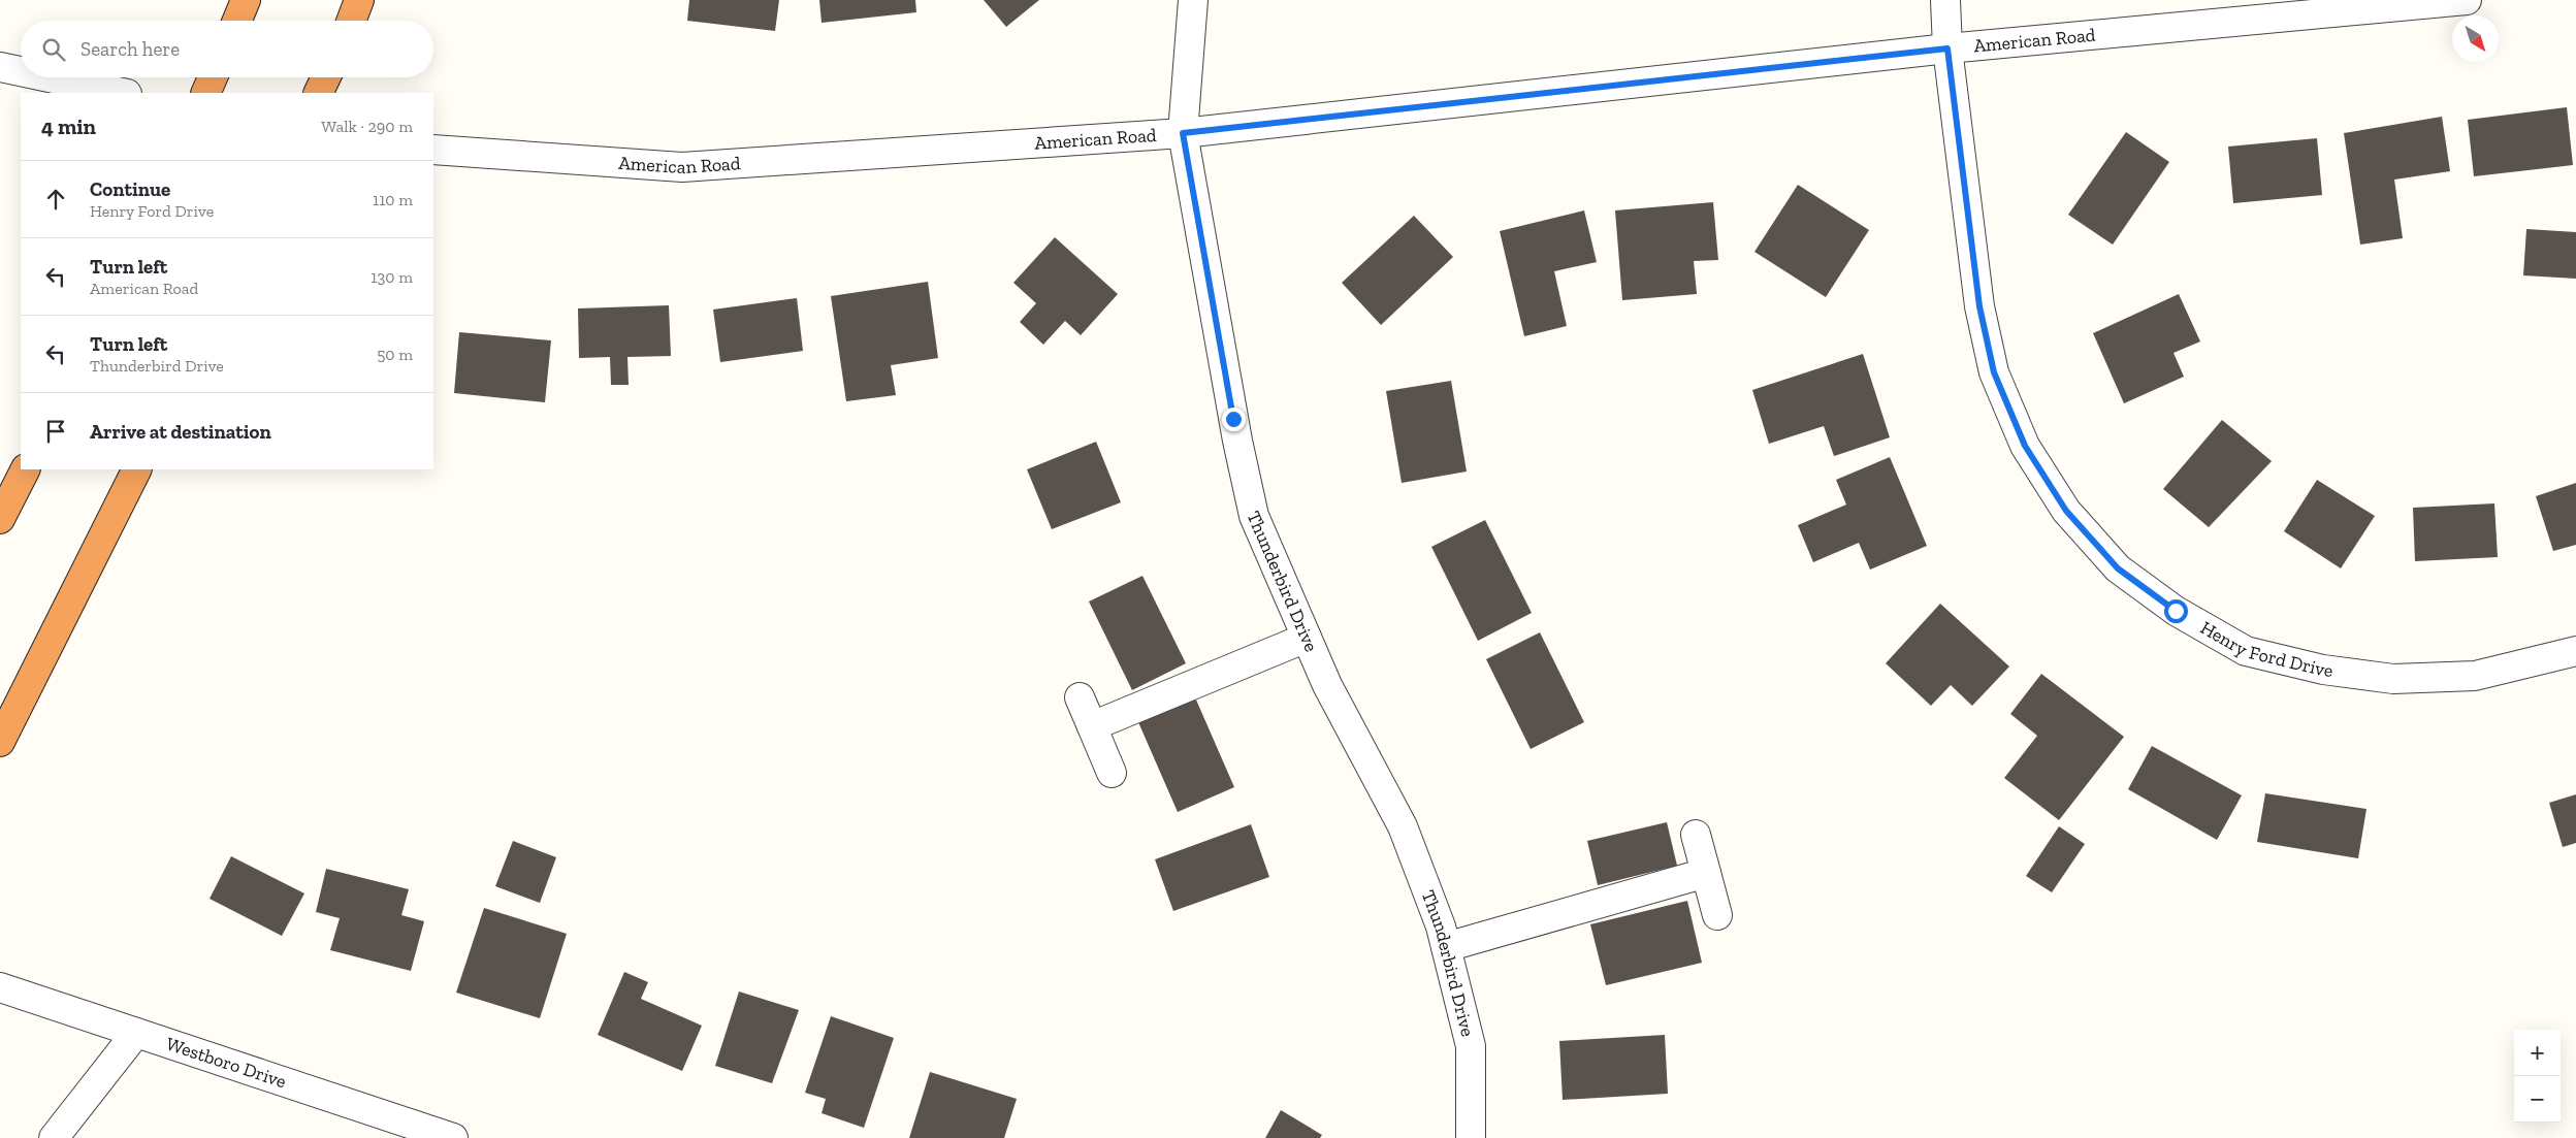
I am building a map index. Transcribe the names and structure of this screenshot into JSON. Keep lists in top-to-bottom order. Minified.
{"streets":{"street":["American Road","Thunderbird Drive","Henry Ford Drive","Westboro Drive"]},"crossings":[["American Road","Thunderbird Drive"],["American Road","Henry Ford Drive"]],"north":"bottom right","page":{"search":"Search here","heading":["4 min","Walk · 290 m"],"list":[["Continue","Henry Ford Drive","110 m"],["Turn left","American Road","130 m"],["Turn left","Thunderbird Drive","50 m"],"Arrive at destination"],"map_buttons":["+","−"]}}
